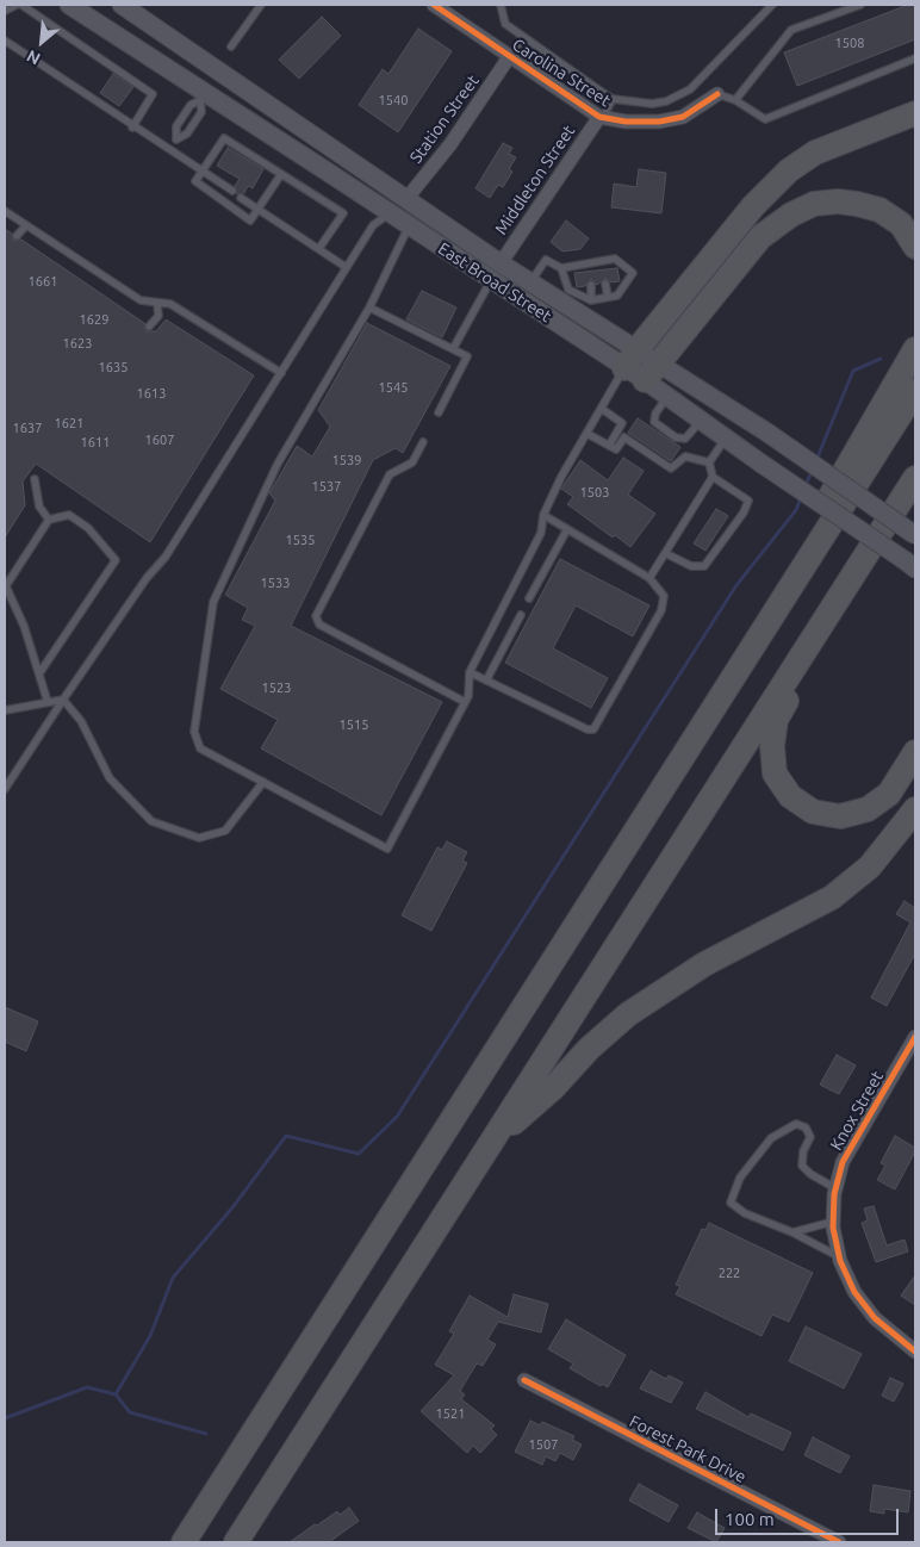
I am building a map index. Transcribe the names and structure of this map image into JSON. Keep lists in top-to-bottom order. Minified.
{"streets":{"main road":["East Broad Street"],"street":["Carolina Street","Station Street","Middleton Street","Knox Street","Forest Park Drive"]},"crossings":[["Carolina Street","Station Street"],["Carolina Street","Middleton Street"],["Station Street","East Broad Street"],["Middleton Street","East Broad Street"]],"house_numbers":["1508","1540","1661","1629","1623","1635","1545","1613","1621","1637","1607","1611","1539","1537","1503","1535","1533","1523","1515","222","1521","1507"],"scale_bar":"100 m","north":"bottom left"}
